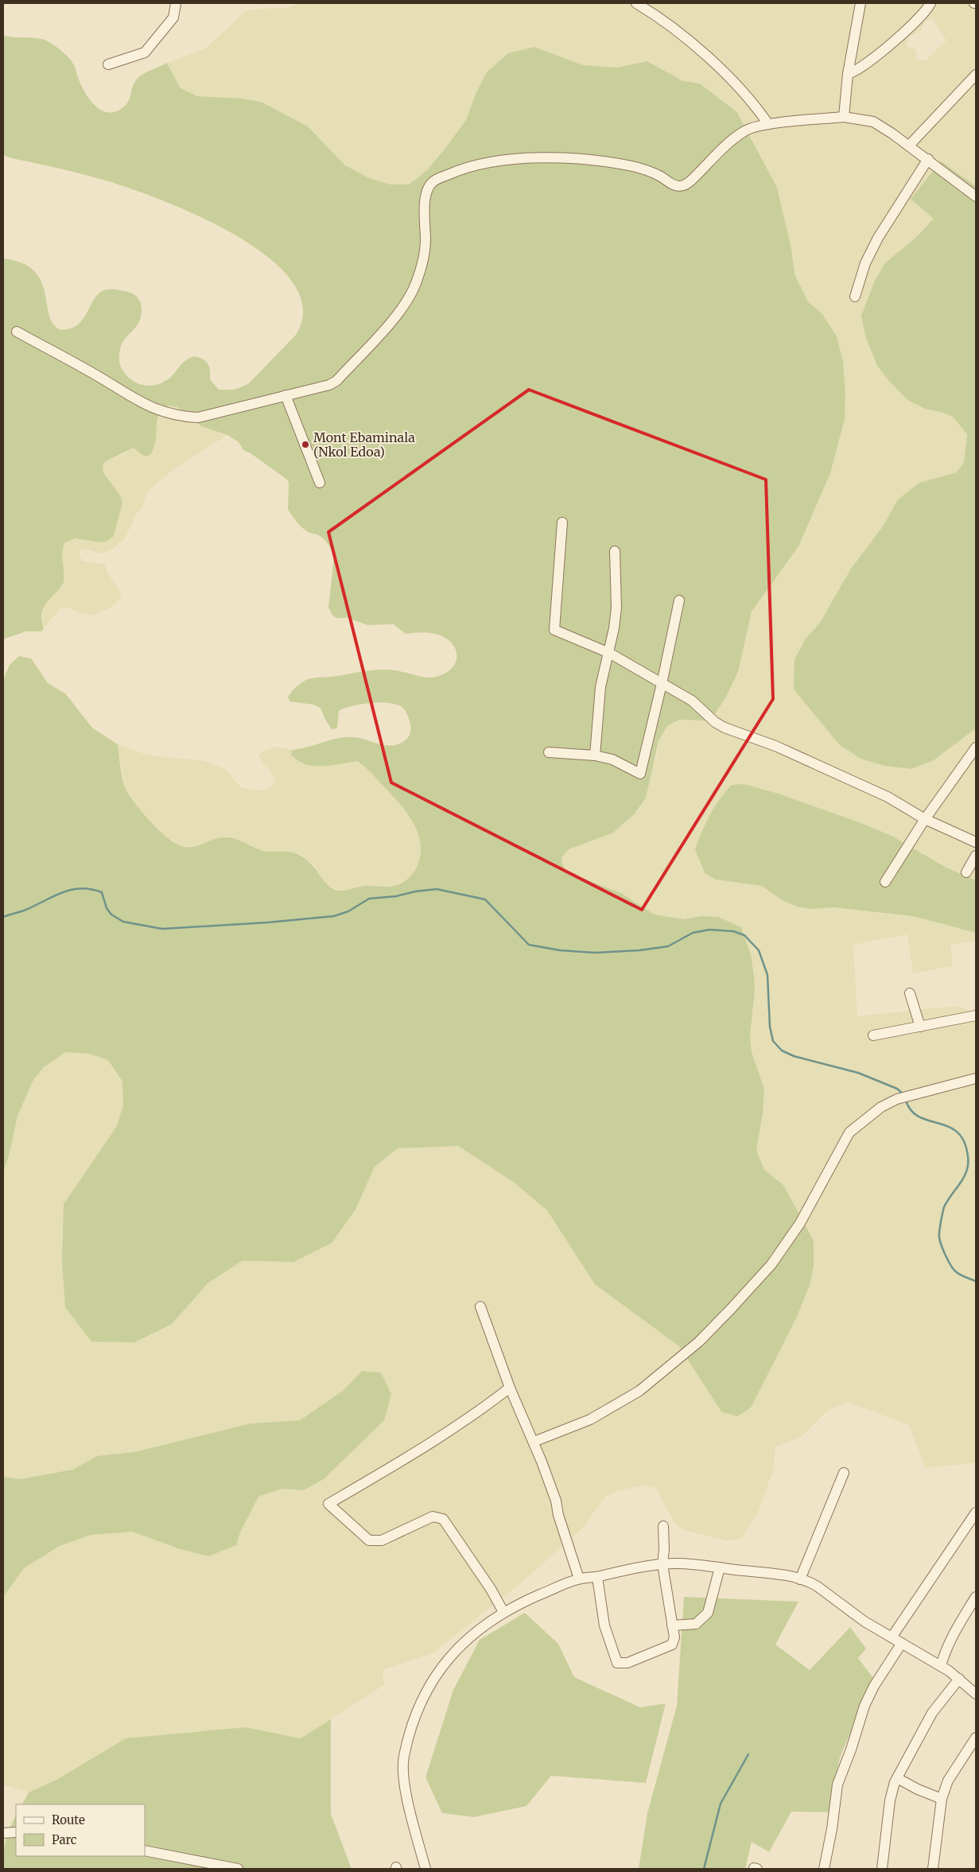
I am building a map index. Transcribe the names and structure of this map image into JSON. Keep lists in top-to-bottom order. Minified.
{"places":["Mont Ebaminala (Nkol Edoa)"],"legend":["Route","Parc"]}
